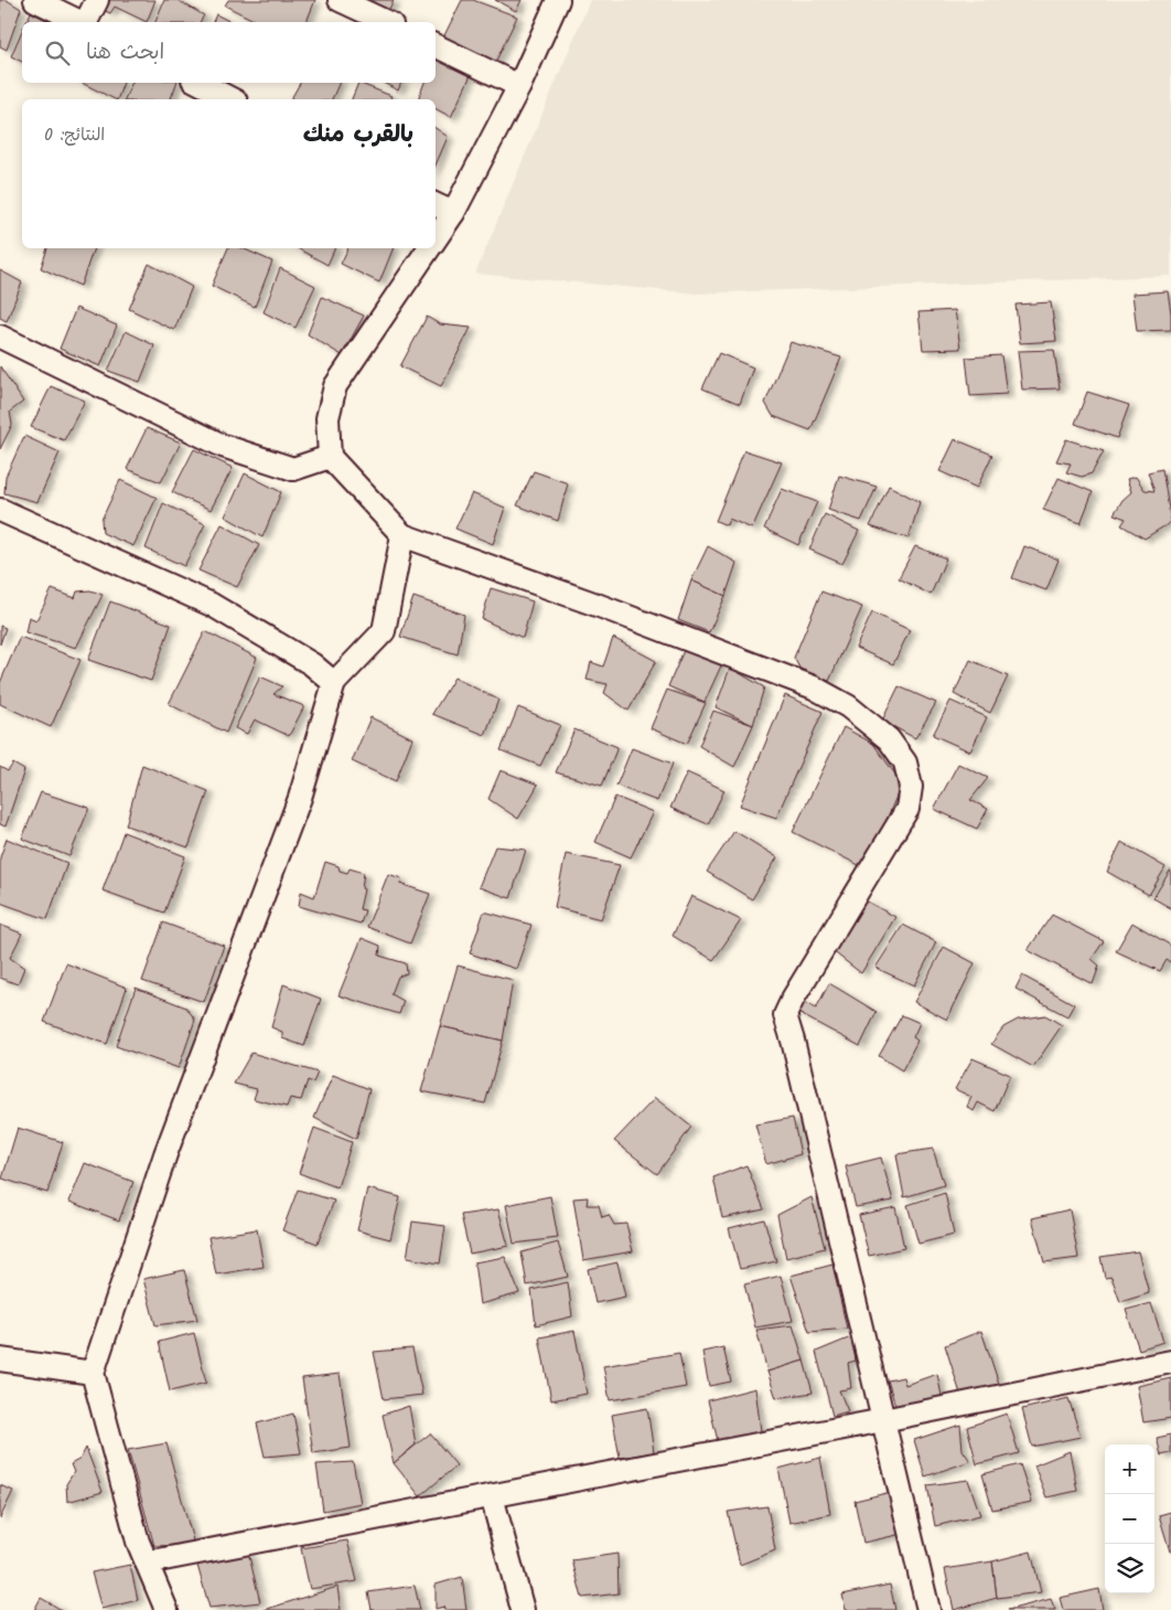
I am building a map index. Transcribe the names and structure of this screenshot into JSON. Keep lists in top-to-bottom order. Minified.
{"page":{"search":"ابحث هنا","heading":["بالقرب منك","النتائج: 0"],"map_buttons":["+","−"]}}
